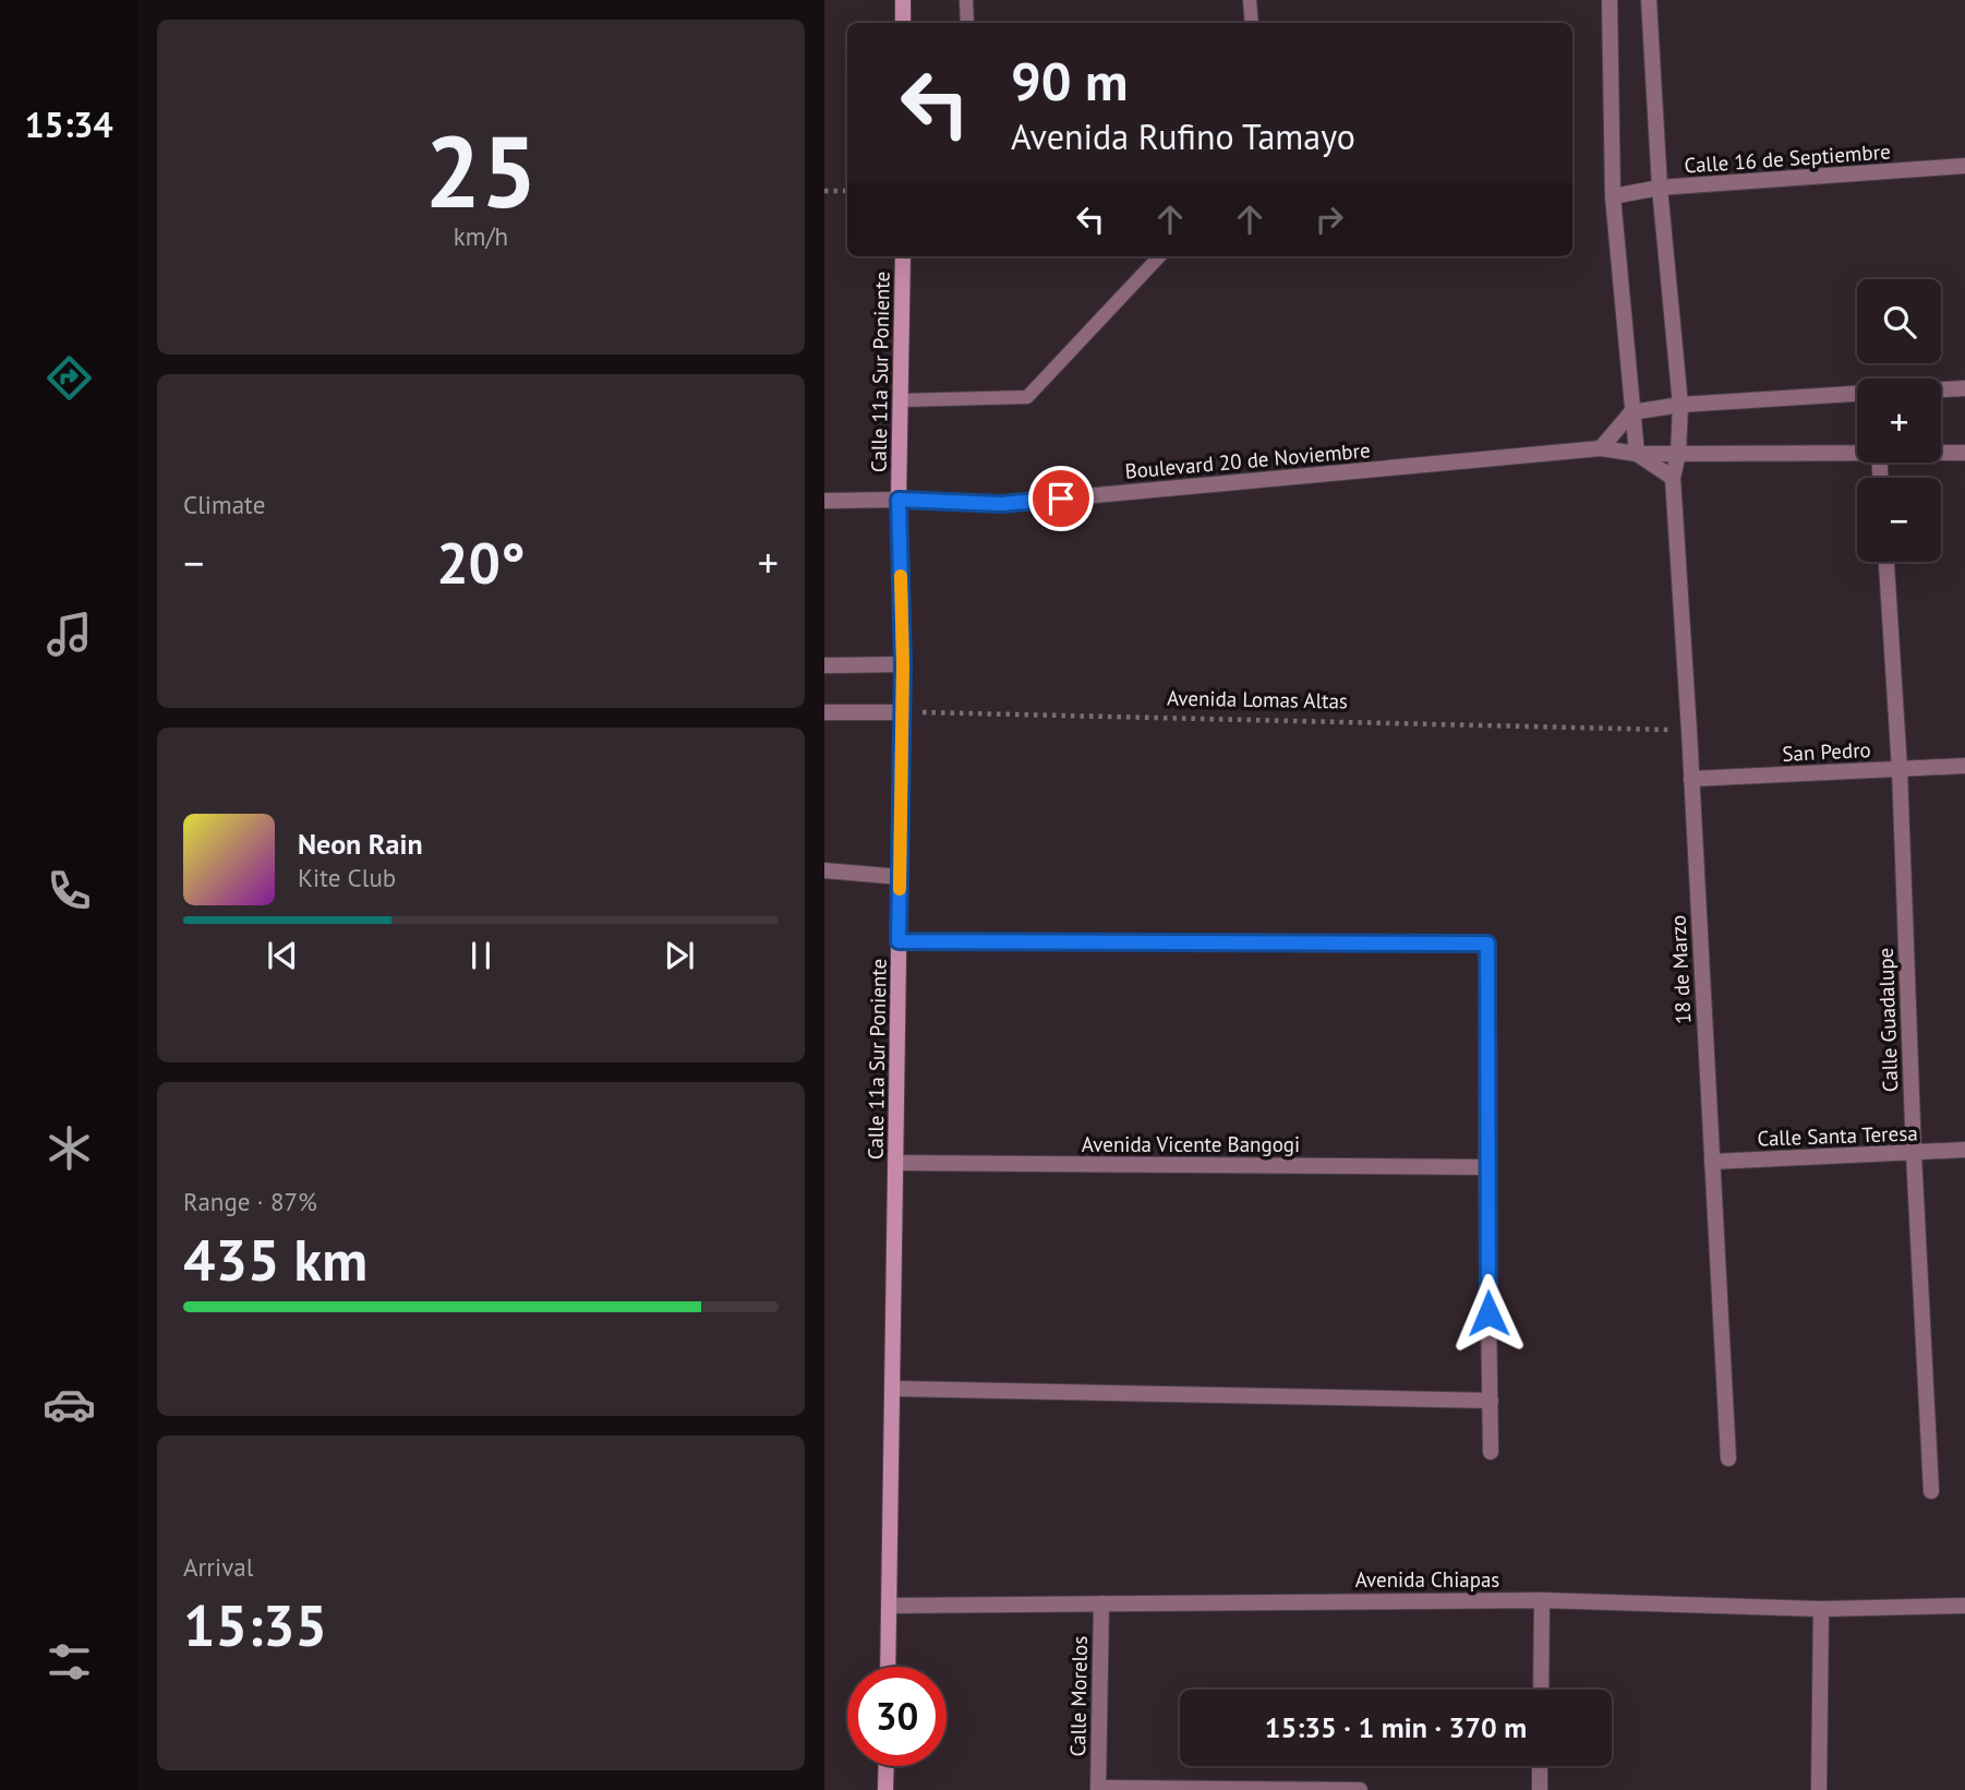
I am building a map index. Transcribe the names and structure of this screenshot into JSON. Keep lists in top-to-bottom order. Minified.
{"streets":{"street":["Calle 16 de Septiembre","Calle 11a Sur Poniente","Boulevard 20 de Noviembre","San Pedro","18 de Marzo","Calle Guadalupe","Calle Santa Teresa","Avenida Vicente Bangogi","Avenida Chiapas","Calle Morelos"],"path":["Avenida Lomas Altas"]},"crossings":[["Calle 16 de Septiembre","18 de Marzo"],["Calle 11a Sur Poniente","Boulevard 20 de Noviembre"],["Calle 11a Sur Poniente","Avenida Lomas Altas"],["Calle 11a Sur Poniente","Avenida Vicente Bangogi"],["Calle 11a Sur Poniente","Avenida Chiapas"],["Boulevard 20 de Noviembre","18 de Marzo"],["Avenida Lomas Altas","18 de Marzo"],["San Pedro","18 de Marzo"],["San Pedro","Calle Guadalupe"],["18 de Marzo","Calle Santa Teresa"],["Calle Guadalupe","Calle Santa Teresa"],["Avenida Chiapas","Calle Morelos"]],"page":{"tabs":"15:34","tile":[["25","km/h"],"Climate",["Range · 87%","435 km"],["Arrival","15:35"]],"turn":["90 m","Avenida Rufino Tamayo"],"map_buttons":["+","−"],"heat":["−","20°","+"],"song":["Neon Rain","Kite Club"],"limit":"30","trip":"15:35 · 1 min · 370 m"}}
